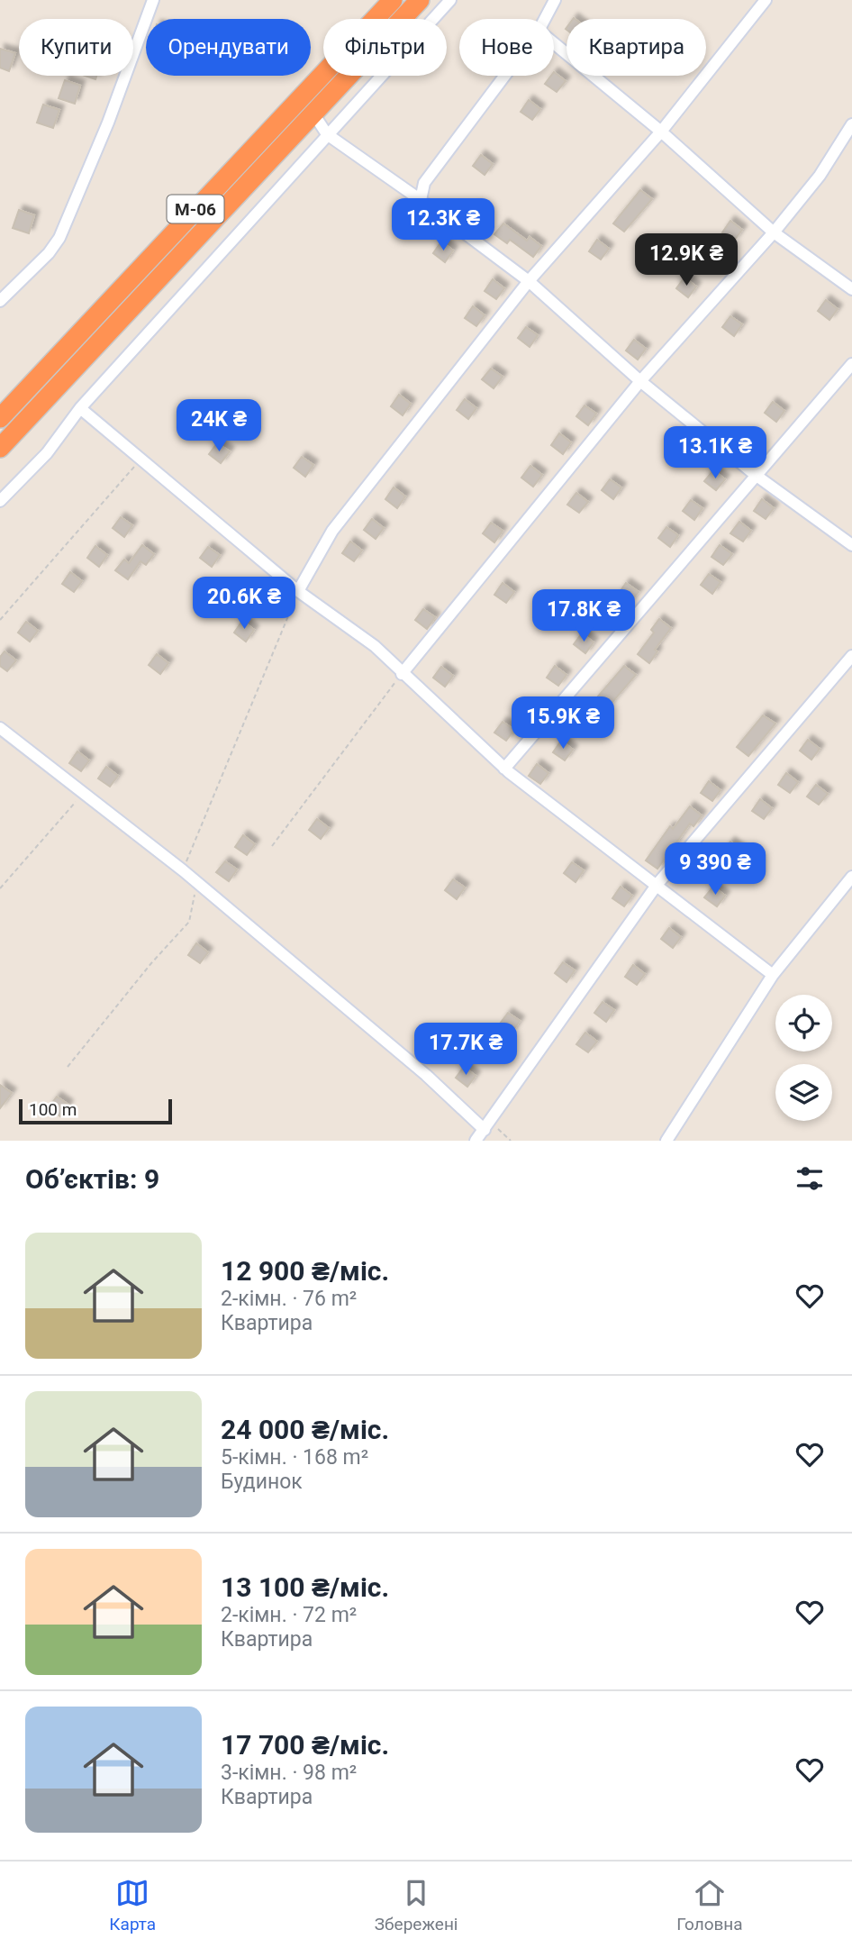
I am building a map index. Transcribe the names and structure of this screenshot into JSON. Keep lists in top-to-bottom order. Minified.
{"streets":{"highway":["М-06"]},"scale_bar":"100 m","page":{"chip":["Купити","Орендувати","Фільтри","Нове","Квартира"],"price":["12.3K ₴","12.9K ₴","24K ₴","13.1K ₴","20.6K ₴","17.8K ₴","15.9K ₴","9 390 ₴","17.7K ₴"],"scale":"100 m","heading":"Об’єктів: 9","list":[{"name":"12 900 ₴/міс.","note":"2-кімн. · 76 m² · Квартира"},{"name":"24 000 ₴/міс.","note":"5-кімн. · 168 m² · Будинок"},{"name":"13 100 ₴/міс.","note":"2-кімн. · 72 m² · Квартира"},{"name":"17 700 ₴/міс.","note":"3-кімн. · 98 m² · Квартира"}],"tabs":["Карта","Збережені","Головна"]}}
